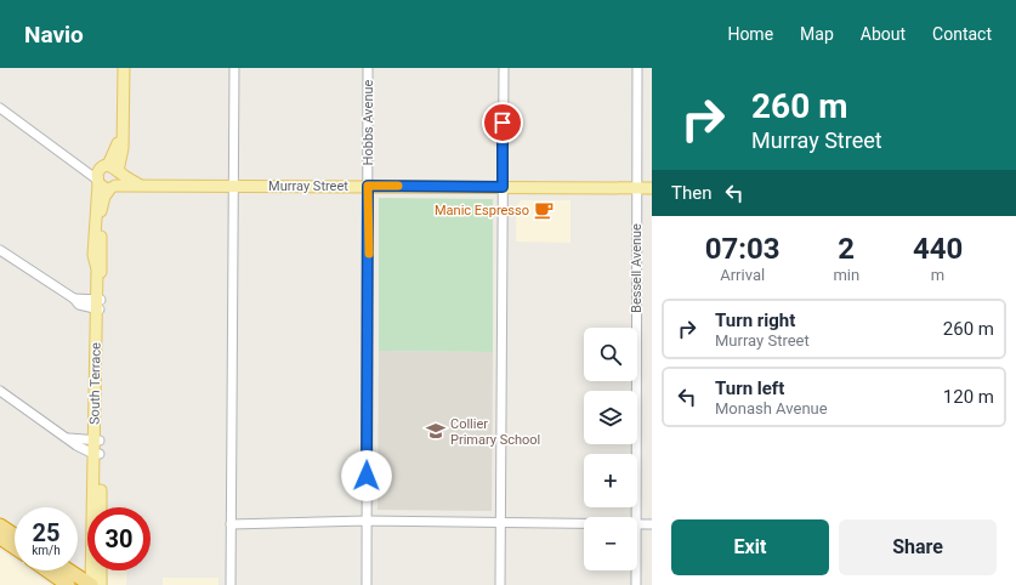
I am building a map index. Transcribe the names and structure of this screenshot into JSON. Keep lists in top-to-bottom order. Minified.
{"streets":{"main road":["Murray Street","South Terrace"],"street":["Hobbs Avenue","Bessell Avenue"]},"crossings":[["Hobbs Avenue","Murray Street"],["Murray Street","Bessell Avenue"],["Murray Street","South Terrace"]],"places":{"cafe":["Manic Espresso"],"school or university":["Collier Primary School"]},"page":{"header":"Navio","nav":["Home","Map","About","Contact"],"turn":["260 m","Murray Street"],"then":"Then","eta":["07:03","Arrival","2","min","440","m"],"list":[{"name":"Turn right","note":"Murray Street","value":"260 m"},{"name":"Turn left","note":"Monash Avenue","value":"120 m"}],"map_buttons":["+","−"],"speed":"25 km/h","limit":"30","buttons":["Exit","Share"]}}
